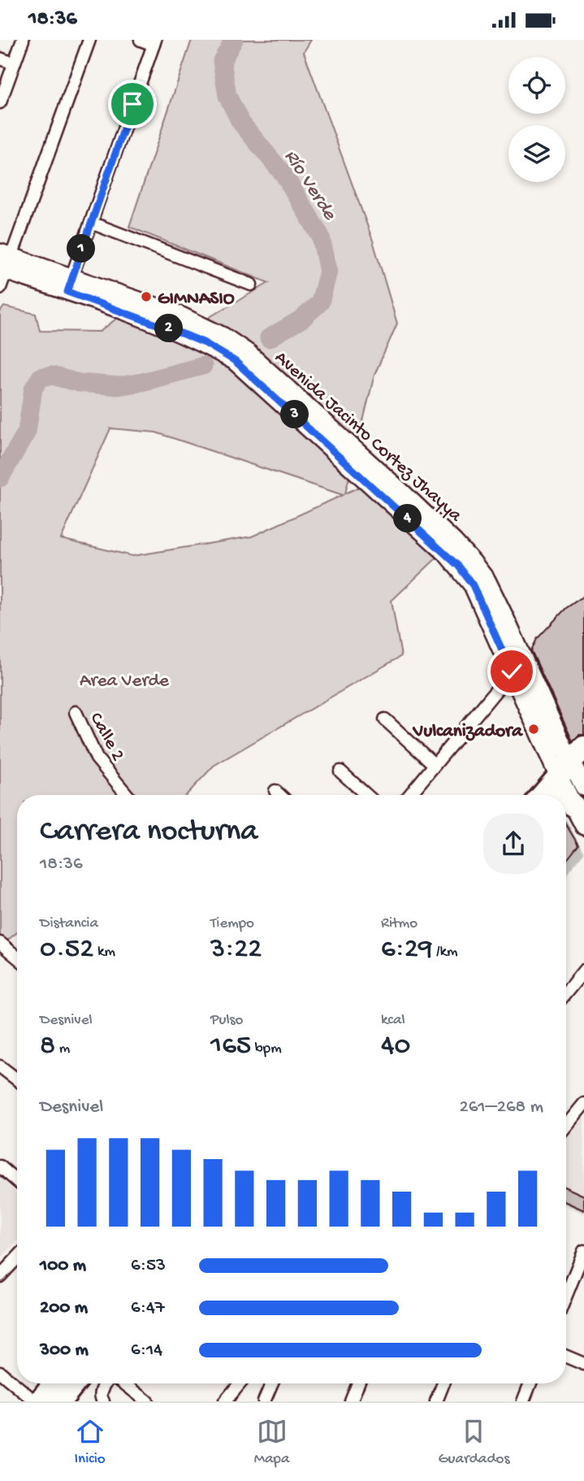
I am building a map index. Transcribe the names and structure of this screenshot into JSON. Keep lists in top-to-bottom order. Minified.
{"streets":{"street":["Avenida Jacinto Cortez Jhayya","Calle 2"]},"water":["Río Verde"],"parks":["Area Verde"],"places":["GIMNASIO","Vulcanizadora"],"page":{"status":"18:36","pins":["1","2","3","4"],"heading":["Carrera nocturna","18:36"],"stats":[["Distancia","0.52 km"],["Tiempo","3:22"],["Ritmo","6:29 /km"],["Desnivel","8 m"],["Pulso","165 bpm"],["kcal","40"]],"chart":["Desnivel","261–268 m"],"list":[{"name":"100 m","note":"6:53"},{"name":"200 m","note":"6:47"},{"name":"300 m","note":"6:14"}],"tabs":["Inicio","Mapa","Guardados"]}}
